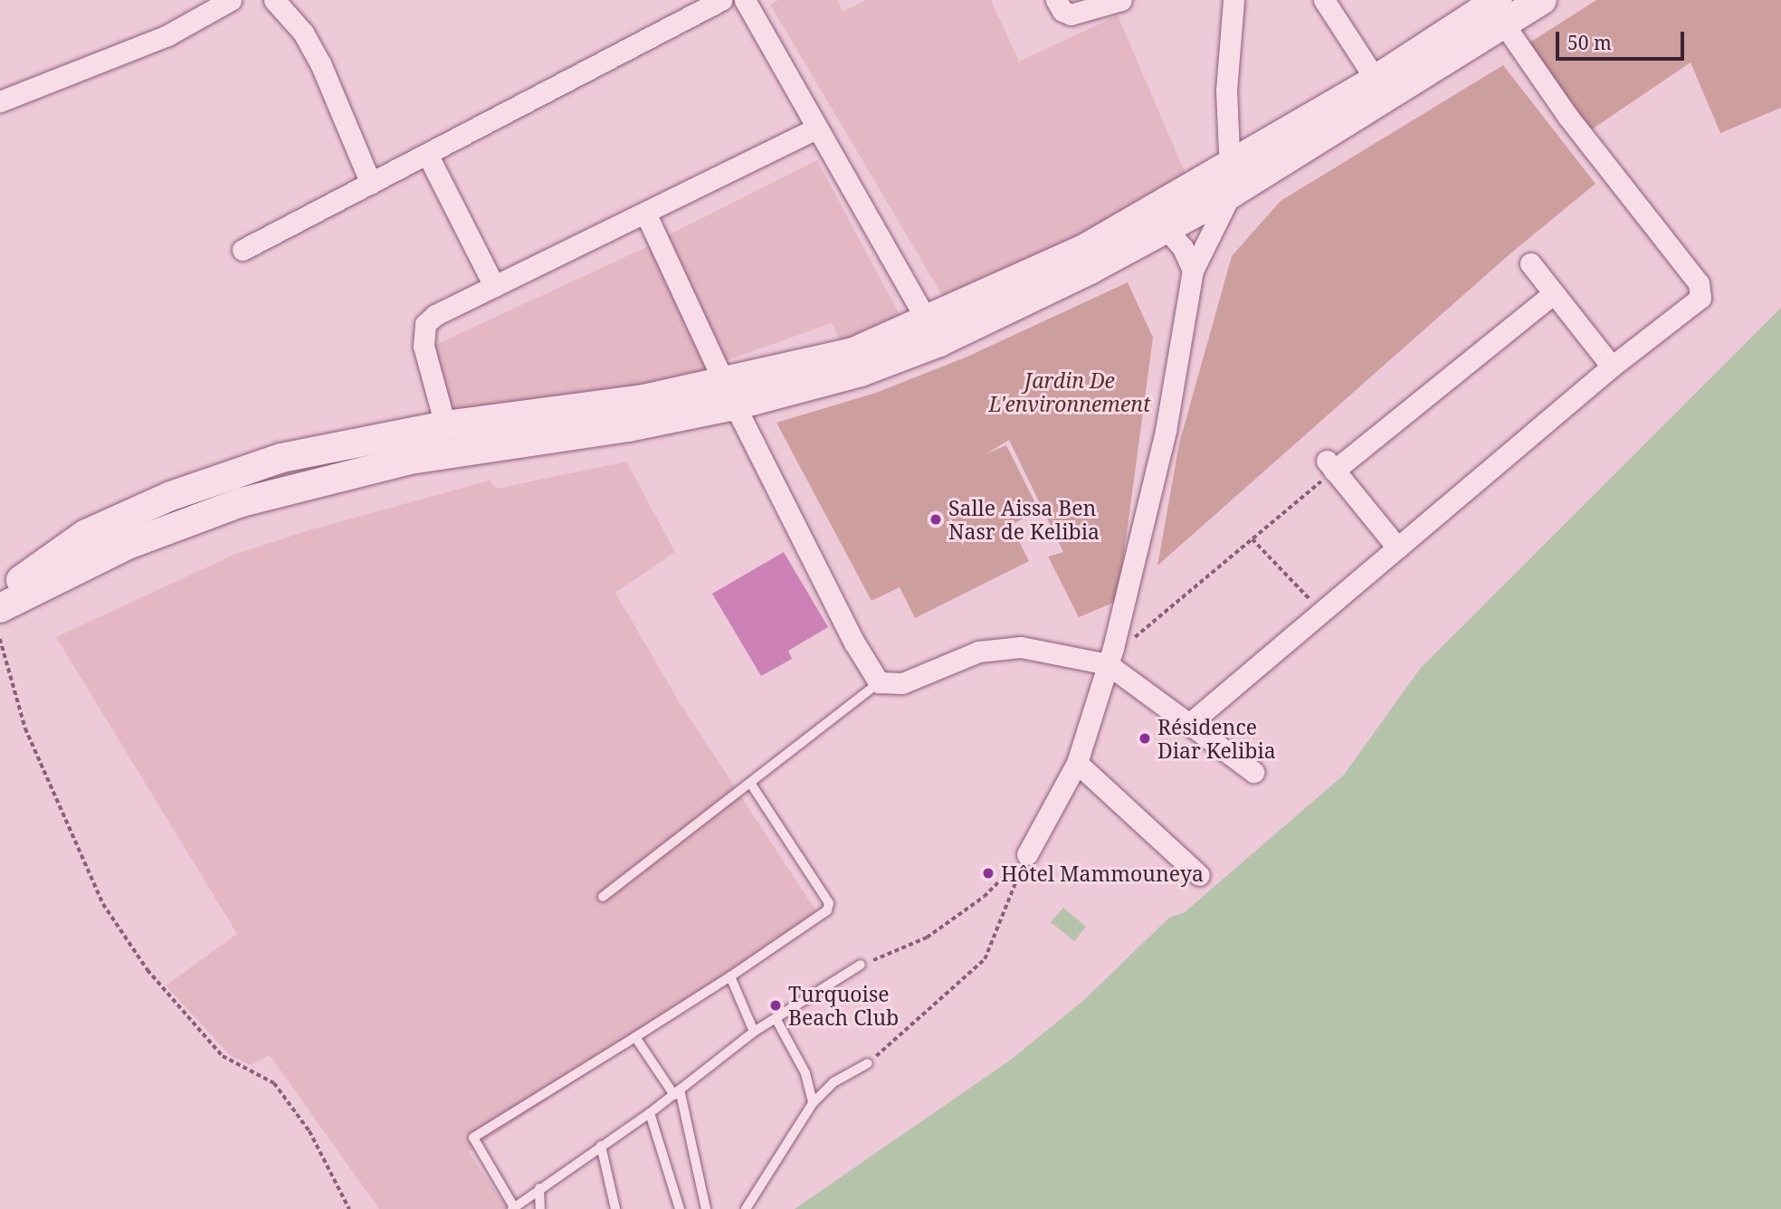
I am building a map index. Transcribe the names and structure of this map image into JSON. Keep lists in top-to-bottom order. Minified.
{"parks":["Jardin De L'environnement"],"places":["Salle Aissa Ben Nasr de Kelibia","Résidence Diar Kelibia","Hôtel Mammouneya","Turquoise Beach Club"],"scale_bar":"50 m"}
